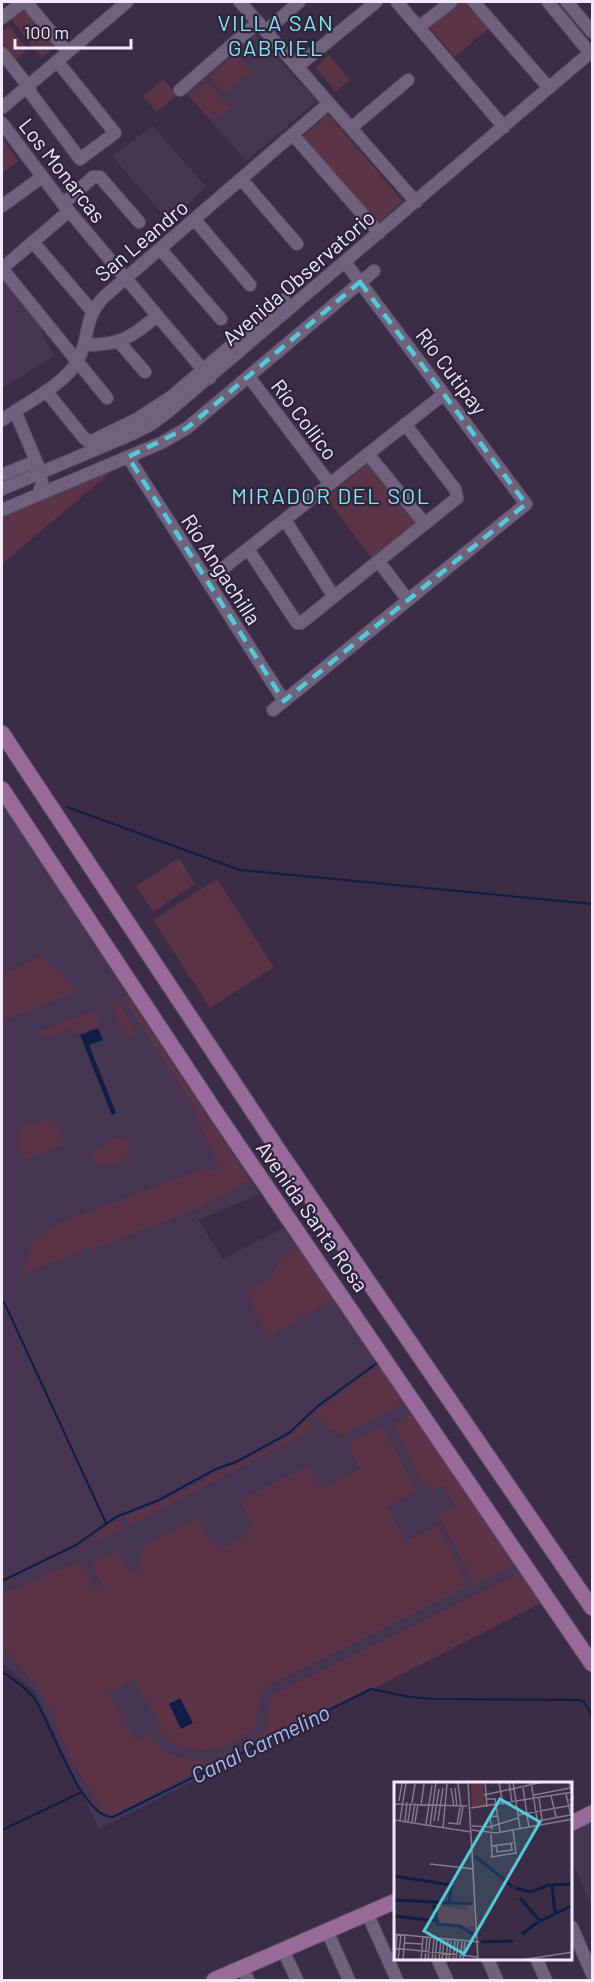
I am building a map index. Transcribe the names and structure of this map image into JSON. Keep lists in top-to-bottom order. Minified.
{"streets":{"main road":["Avenida Santa Rosa"],"street":["Los Monarcas","San Leandro","Avenida Observatorio","Río Cutipay","Río Collico","Río Angachilla"]},"crossings":[["Los Monarcas","San Leandro"],["Los Monarcas","Avenida Observatorio"],["Avenida Observatorio","Río Cutipay"],["Avenida Observatorio","Río Collico"],["Avenida Observatorio","Río Angachilla"]],"districts":["VILLA SAN GABRIEL","MIRADOR DEL SOL"],"water":["Canal Carmelino"],"scale_bar":"100 m"}
